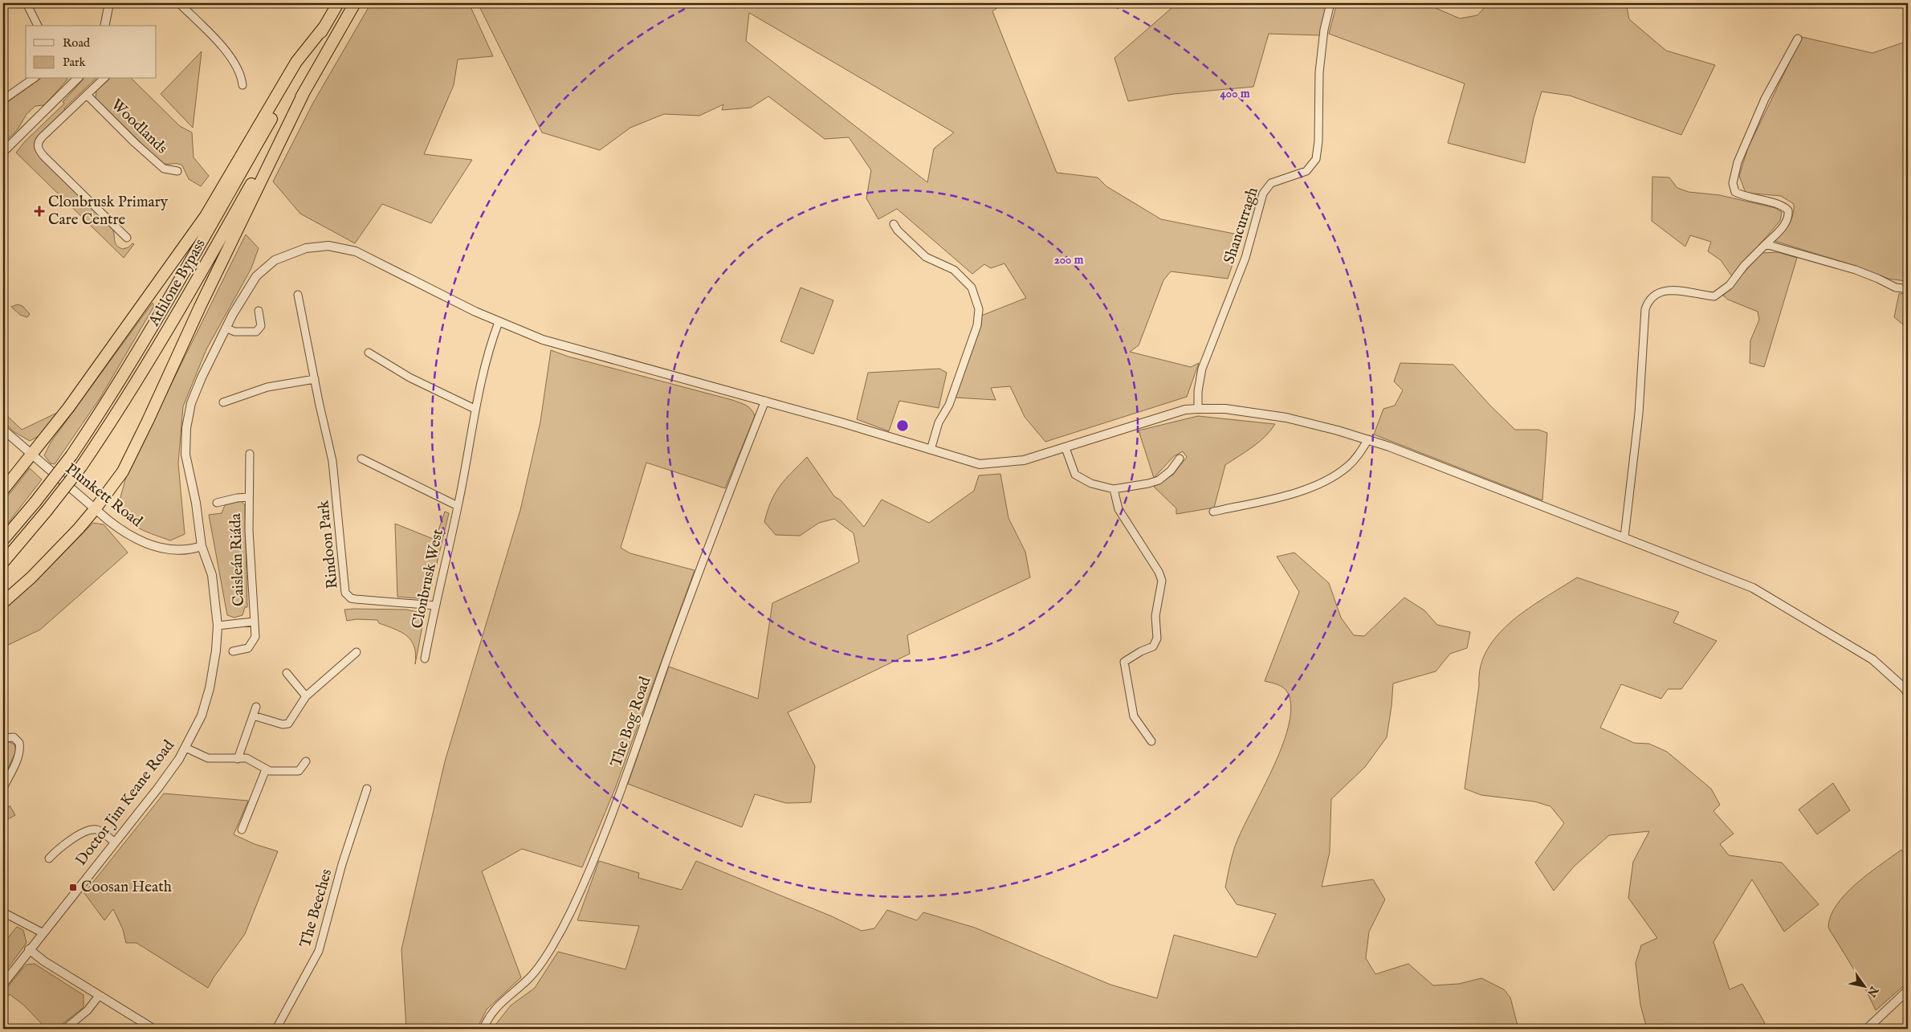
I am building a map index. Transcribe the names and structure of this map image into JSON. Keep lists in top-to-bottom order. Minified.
{"streets":{"highway":["Athlone Bypass"],"street":["Woodlands","Shancurragh","Plunkett Road","Rindoon Park","Caisleán Riáda","Clonbrusk West","The Bog Road","Doctor Jim Keane Road","The Beeches"]},"crossings":[["Shancurragh","Doctor Jim Keane Road"],["Plunkett Road","Doctor Jim Keane Road"],["Rindoon Park","Clonbrusk West"],["Caisleán Riáda","Doctor Jim Keane Road"],["Clonbrusk West","Doctor Jim Keane Road"],["The Bog Road","Doctor Jim Keane Road"]],"places":{"health":["Clonbrusk Primary Care Centre"],"transit":["Coosan Heath"]},"legend":["Road","Park"],"north":"bottom right","rings":["400 m","200 m"]}
